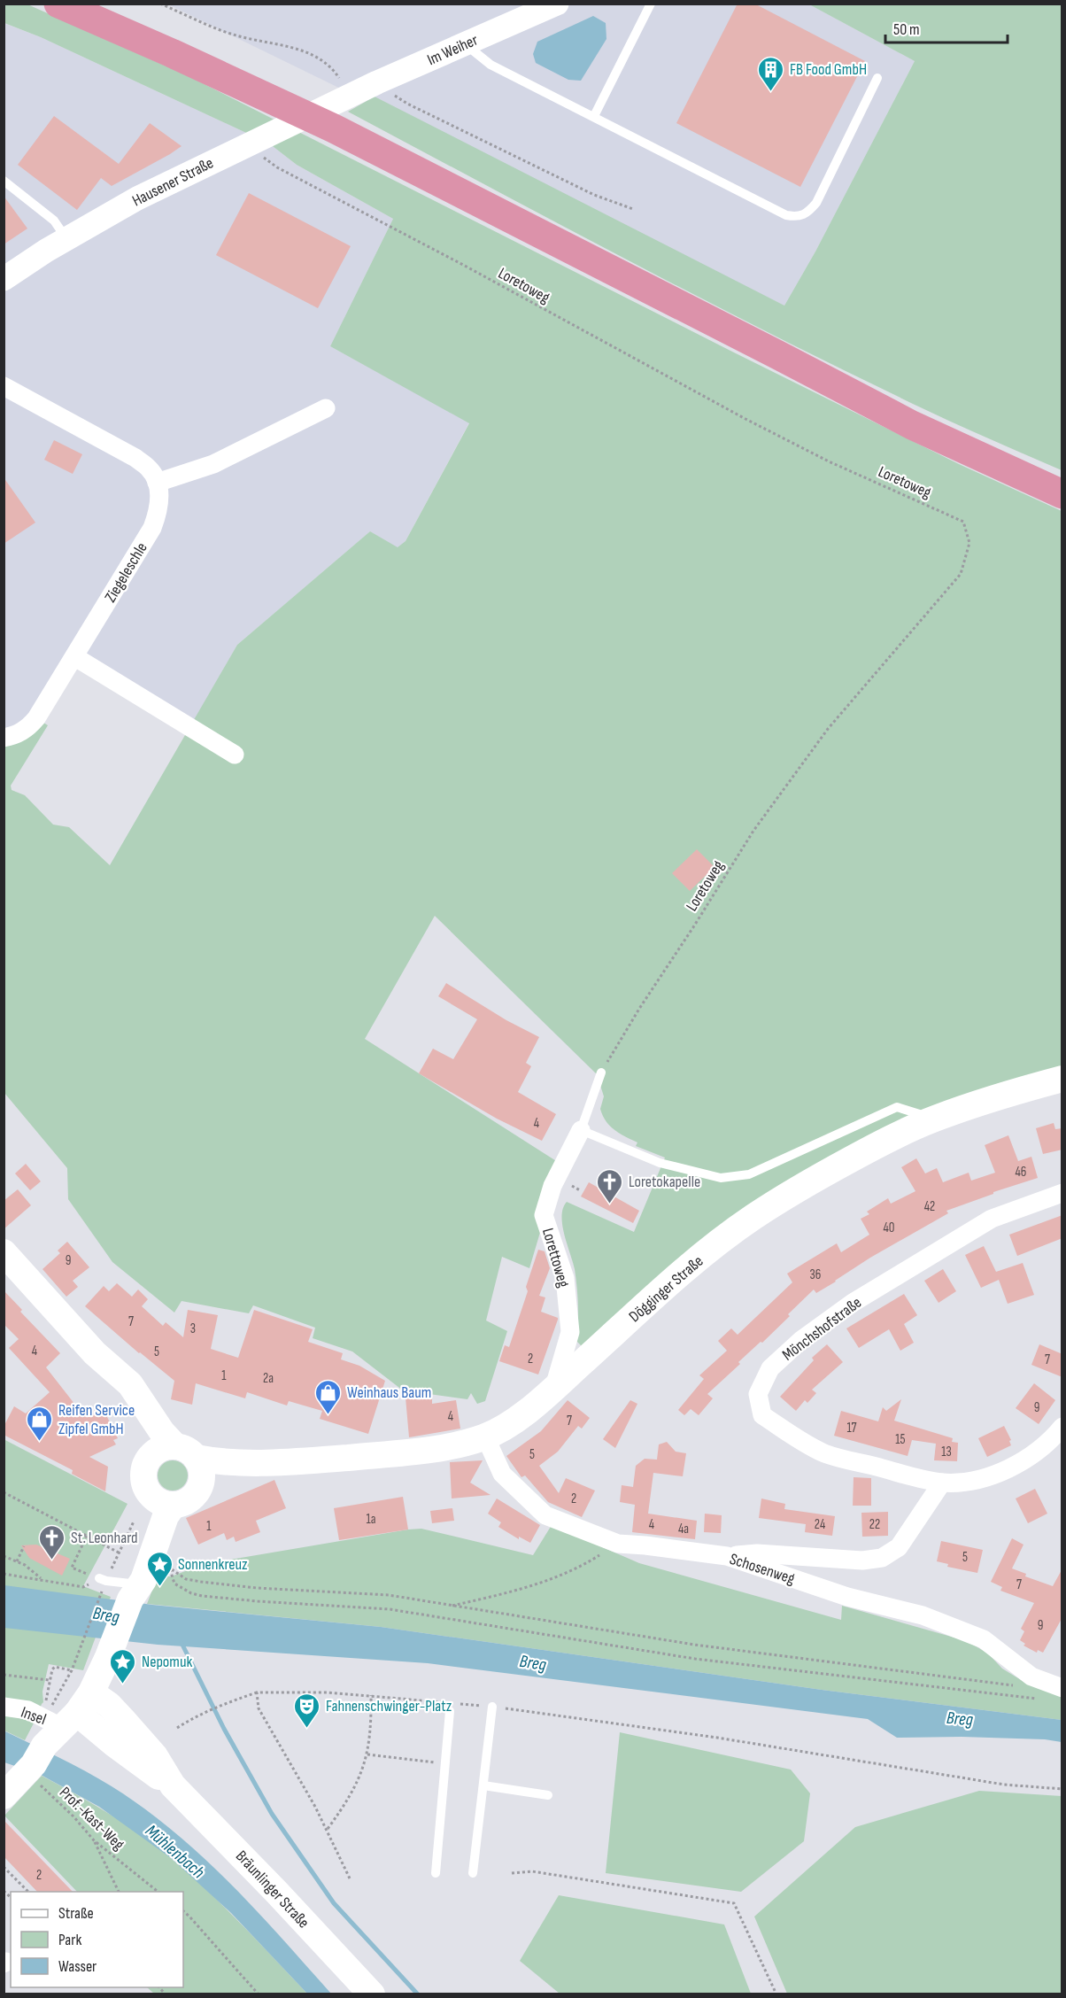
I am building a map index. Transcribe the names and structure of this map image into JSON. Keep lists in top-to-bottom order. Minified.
{"streets":{"main road":["Dögginger Straße","Bräunlinger Straße"],"street":["Im Weiher","Hausener Straße","Ziegeleschle","Lorettoweg","Mönchshofstraße","Schosenweg","Insel"],"path":["Loretoweg","Prof.-Kast-Weg"]},"crossings":[["Im Weiher","Hausener Straße"],["Hausener Straße","Loretoweg"],["Loretoweg","Lorettoweg"],["Lorettoweg","Dögginger Straße"],["Dögginger Straße","Schosenweg"],["Insel","Bräunlinger Straße"]],"water":["Breg","Mühlenbach"],"places":{"building":["FB Food GmbH"],"church":["Loretokapelle","St. Leonhard"],"shop":["Weinhaus Baum","Reifen Service Zipfel GmbH"],"place":["Sonnenkreuz","Nepomuk"],"theatre":["Fahnenschwinger-Platz"]},"house_numbers":["4","46","42","40","9","36","7","3","4","5","2","7","1","2a","9","4","7","17","15","13","5","2","1a","4","24","22","1","4a","5","7","9","2"],"legend":["Straße","Park","Wasser"],"scale_bar":"50 m"}
